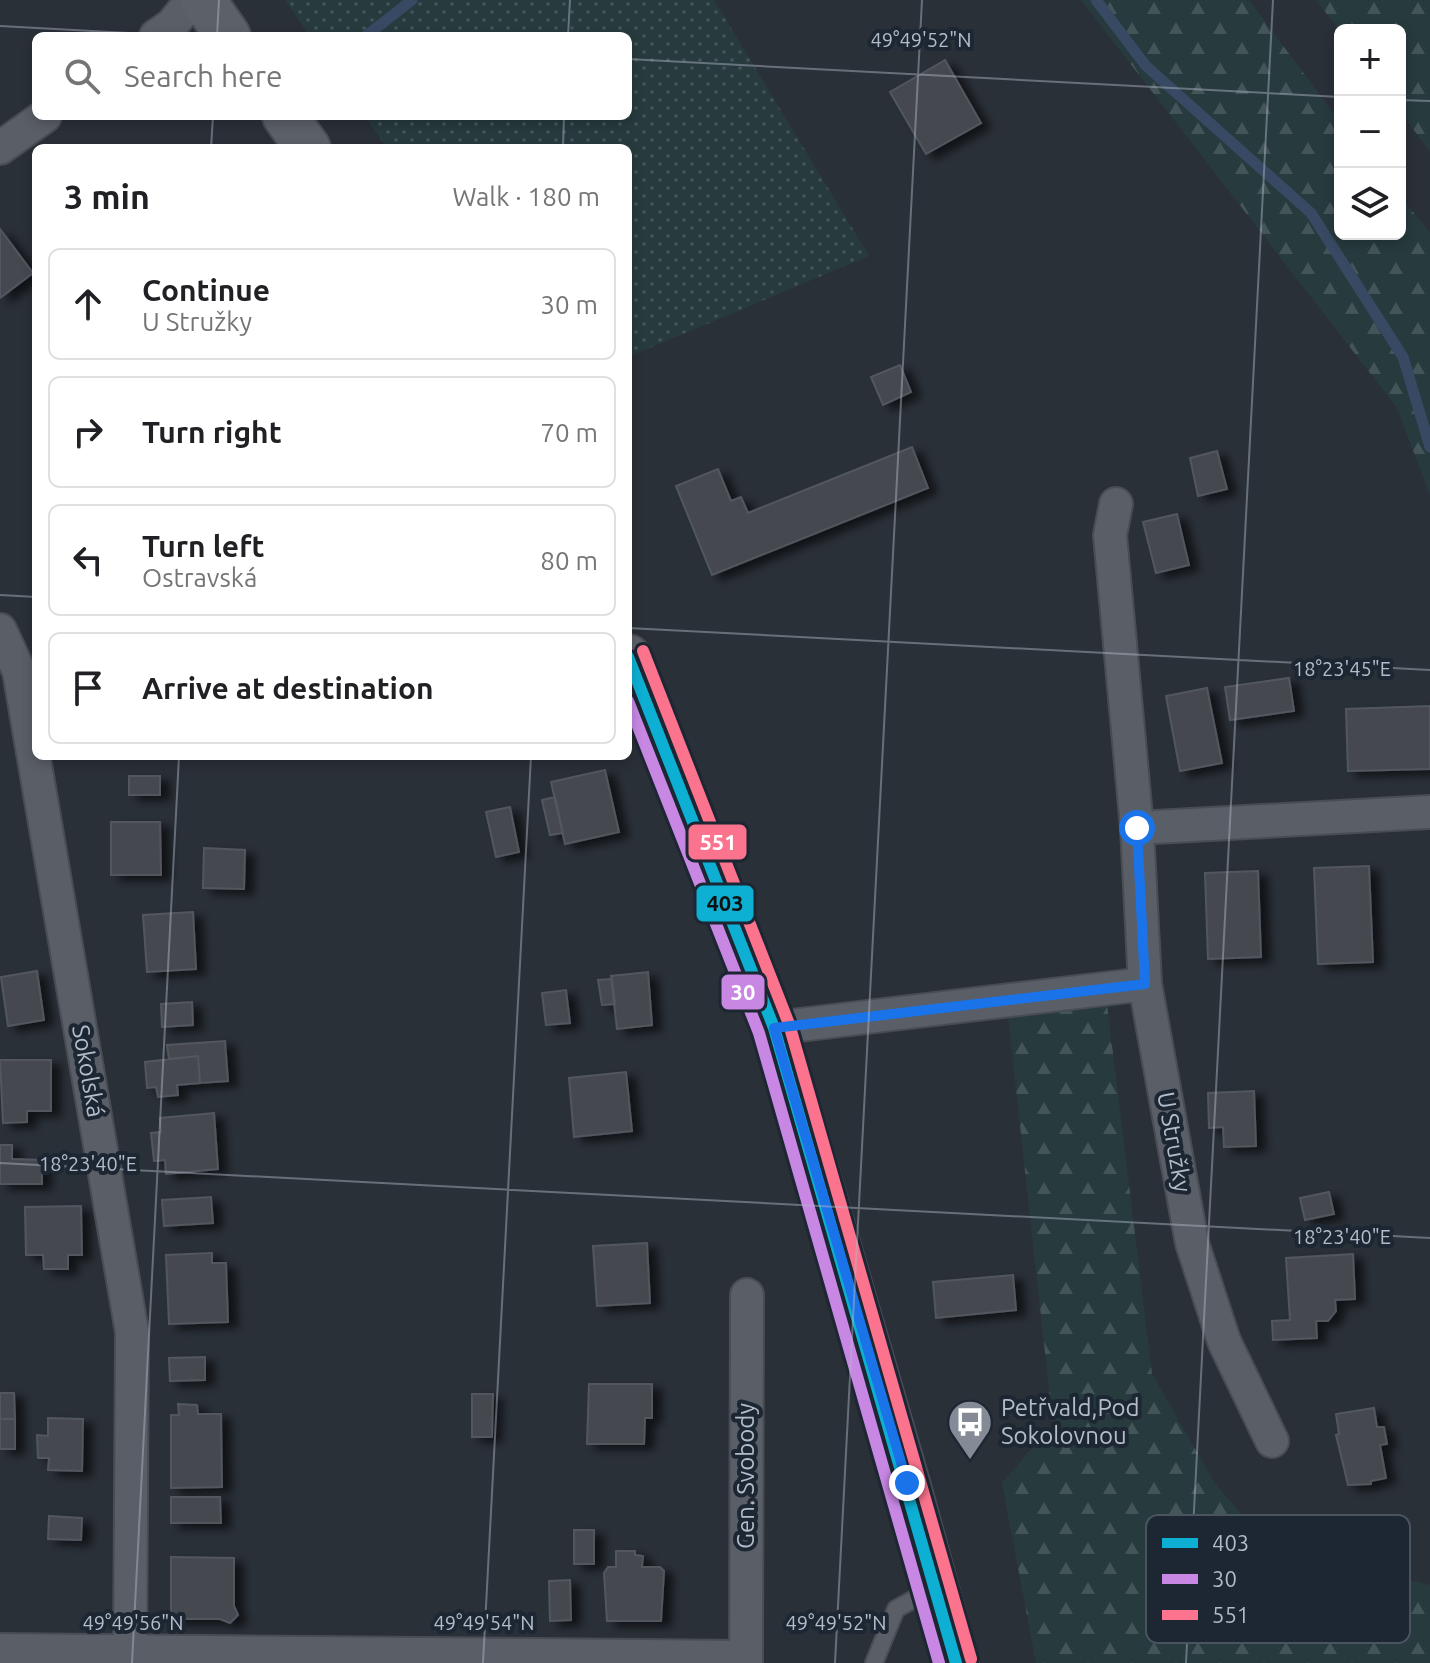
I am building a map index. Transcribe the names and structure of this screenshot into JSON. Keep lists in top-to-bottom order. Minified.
{"streets":{"street":["Sokolská","U Stružky","Gen. Svobody"]},"crossings":[["Sokolská","Gen. Svobody"]],"places":{"bus stop":["Petřvald,Pod Sokolovnou"]},"lines":["transit line 551","transit line 403","transit line 30"],"legend":["403","30","551"],"page":{"map_buttons":["+","−"],"search":"Search here","heading":["3 min","Walk · 180 m"],"list":[["Continue","U Stružky","30 m"],["Turn right","70 m"],["Turn left","Ostravská","80 m"],"Arrive at destination"]},"coordinates":["49°49'52\"N","18°23'45\"E","18°23'40\"E","49°49'56\"N","49°49'54\"N"]}
